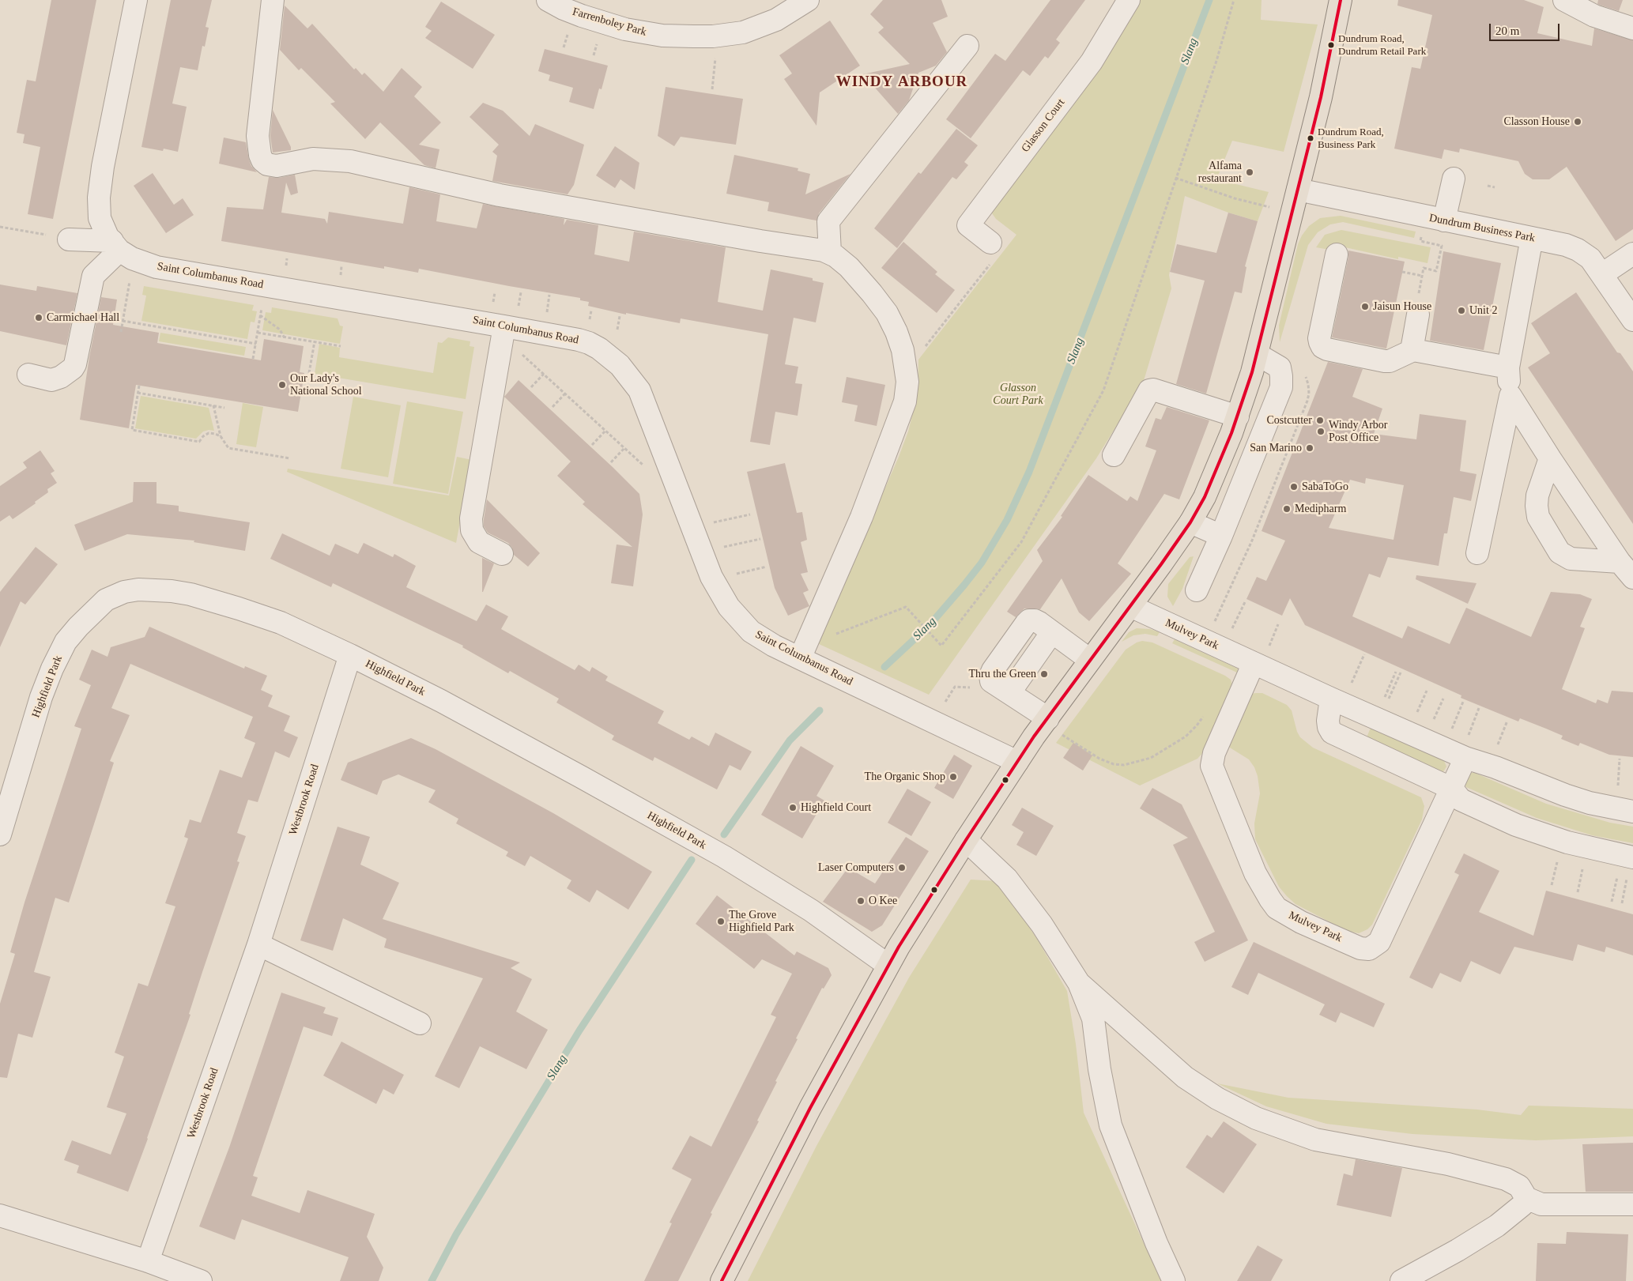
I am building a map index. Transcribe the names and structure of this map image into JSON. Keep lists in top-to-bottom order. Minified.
{"streets":{"street":["Farrenboley Park","Glasson Court","Dundrum Business Park","Saint Columbanus Road","Mulvey Park","Highfield Park","Westbrook Road"]},"crossings":[["Highfield Park","Westbrook Road"]],"districts":["WINDY ARBOUR"],"water":["Slang"],"parks":["Glasson Court Park"],"places":["Dundrum Road, Dundrum Retail Park","Classon House","Dundrum Road, Business Park","Alfama restaurant","Jaisun House","Unit 2","Carmichael Hall","Our Lady's National School","Costcutter","Windy Arbor Post Office","San Marino","SabaToGo","Medipharm","Thru the Green","The Organic Shop","Highfield Court","Laser Computers","O Kee","The Grove Highfield Park"],"scale_bar":"20 m"}
